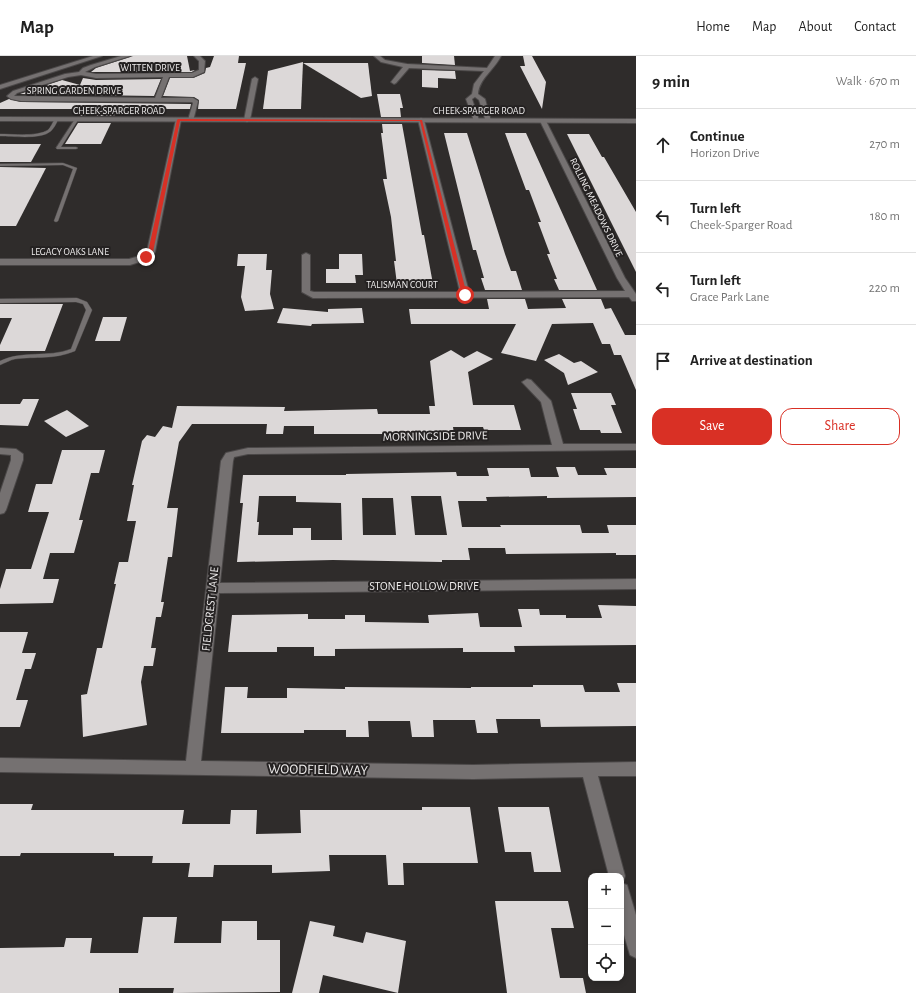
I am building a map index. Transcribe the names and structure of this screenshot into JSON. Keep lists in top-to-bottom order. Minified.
{"streets":{"street":["WITTEN DRIVE","SPRING GARDEN DRIVE","CHEEK-SPARGER ROAD","ROLLING MEADOWS DRIVE","LEGACY OAKS LANE","TALISMAN COURT","MORNINGSIDE DRIVE","STONE HOLLOW DRIVE","FIELDCREST LANE","WOODFIELD WAY"]},"crossings":[["WITTEN DRIVE","SPRING GARDEN DRIVE"],["SPRING GARDEN DRIVE","CHEEK-SPARGER ROAD"],["CHEEK-SPARGER ROAD","ROLLING MEADOWS DRIVE"],["CHEEK-SPARGER ROAD","LEGACY OAKS LANE"],["ROLLING MEADOWS DRIVE","TALISMAN COURT"],["MORNINGSIDE DRIVE","FIELDCREST LANE"],["STONE HOLLOW DRIVE","FIELDCREST LANE"],["FIELDCREST LANE","WOODFIELD WAY"]],"page":{"header":"Map","nav":["Home","Map","About","Contact"],"heading":["9 min","Walk · 670 m"],"list":[["Continue","Horizon Drive","270 m"],["Turn left","Cheek-Sparger Road","180 m"],["Turn left","Grace Park Lane","220 m"],"Arrive at destination"],"buttons":["Save","Share"],"map_buttons":["+","−"]}}
